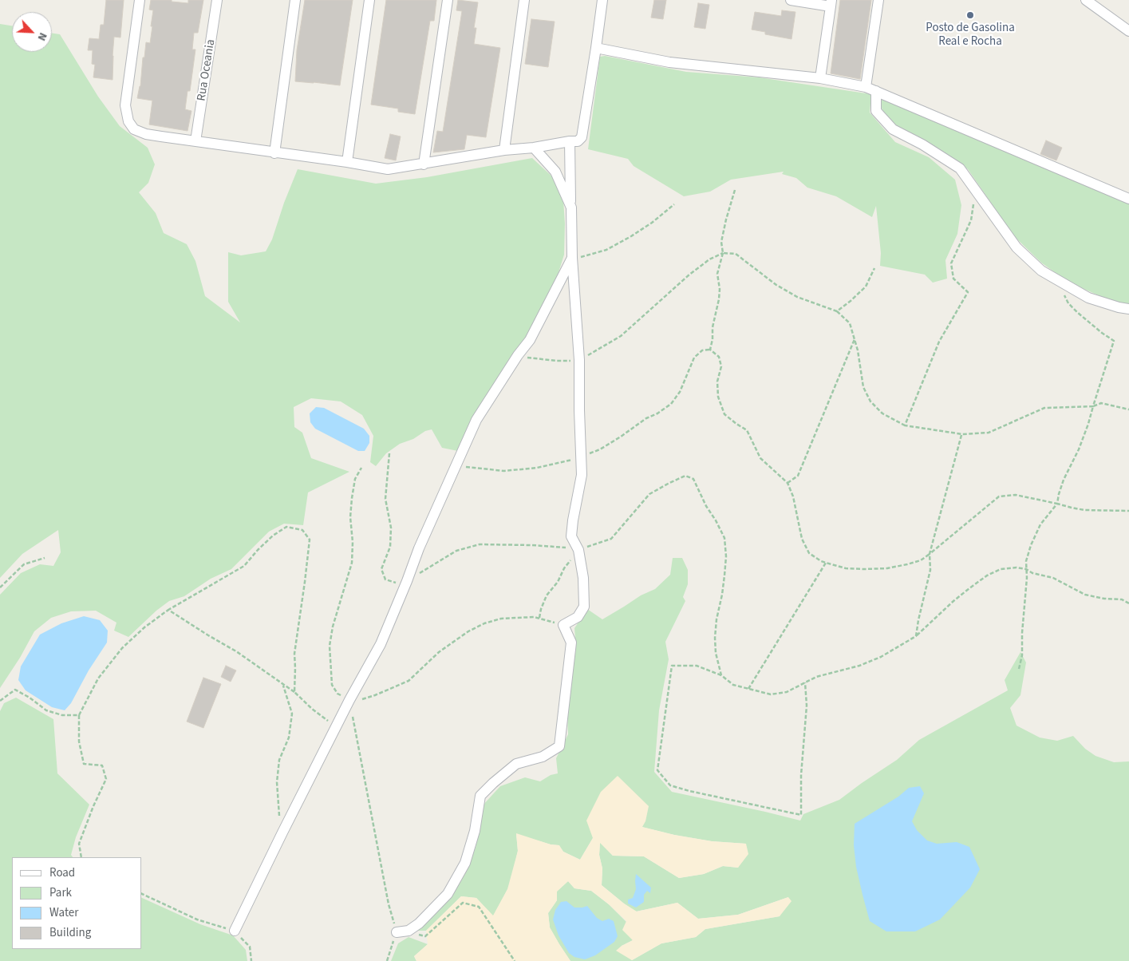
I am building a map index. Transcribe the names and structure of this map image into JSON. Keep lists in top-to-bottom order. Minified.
{"streets":{"street":["Rua Oceania"]},"places":["Posto de Gasolina Real e Rocha"],"legend":["Road","Park","Water","Building"],"north":"bottom right"}
